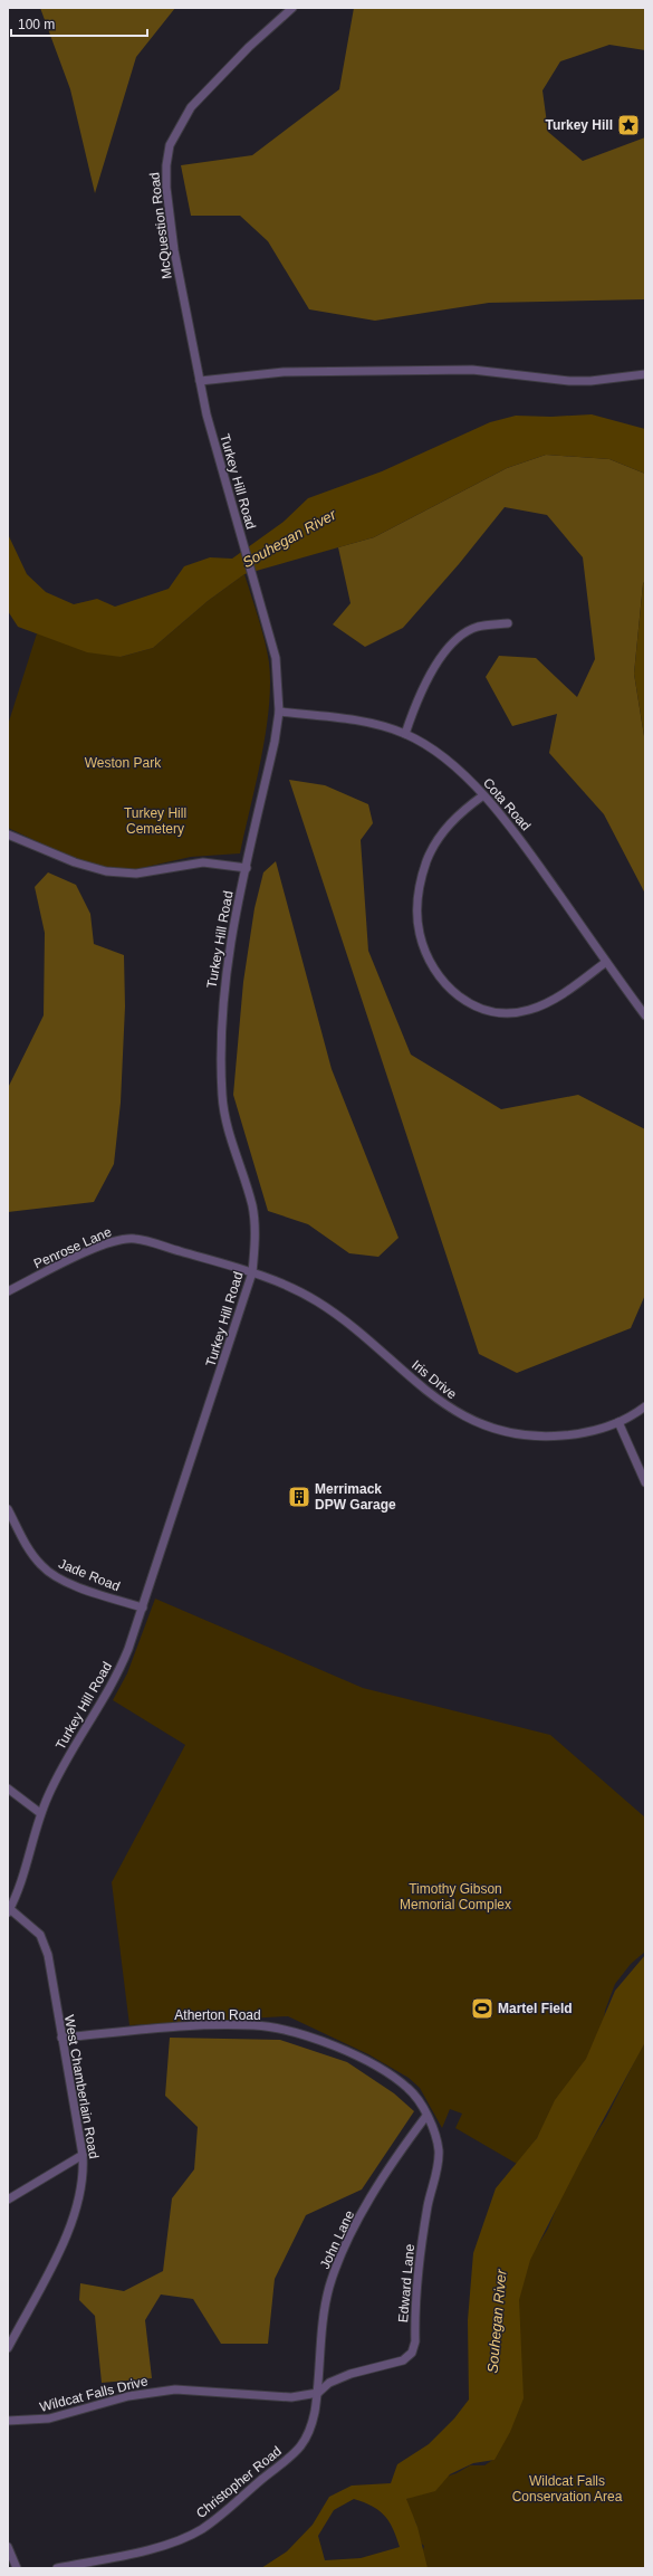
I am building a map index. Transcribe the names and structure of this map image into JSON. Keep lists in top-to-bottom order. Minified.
{"streets":{"street":["McQuestion Road","Turkey Hill Road","Cota Road","Penrose Lane","Iris Drive","Jade Road","Atherton Road","West Chamberlain Road","John Lane","Edward Lane","Wildcat Falls Drive","Christopher Road"]},"crossings":[["McQuestion Road","Turkey Hill Road"],["Turkey Hill Road","Cota Road"],["Turkey Hill Road","Penrose Lane"],["Turkey Hill Road","Iris Drive"],["Turkey Hill Road","Jade Road"],["Turkey Hill Road","West Chamberlain Road"],["Penrose Lane","Iris Drive"],["Atherton Road","West Chamberlain Road"],["Atherton Road","John Lane"],["Atherton Road","Edward Lane"],["John Lane","Edward Lane"],["John Lane","Wildcat Falls Drive"],["John Lane","Christopher Road"],["Edward Lane","Wildcat Falls Drive"],["Edward Lane","Christopher Road"],["Wildcat Falls Drive","Christopher Road"]],"water":["Souhegan River"],"parks":["Weston Park","Turkey Hill Cemetery","Timothy Gibson Memorial Complex","Wildcat Falls Conservation Area"],"places":{"place":["Turkey Hill"],"building":["Merrimack DPW Garage"],"sports":["Martel Field"]},"scale_bar":"100 m"}
